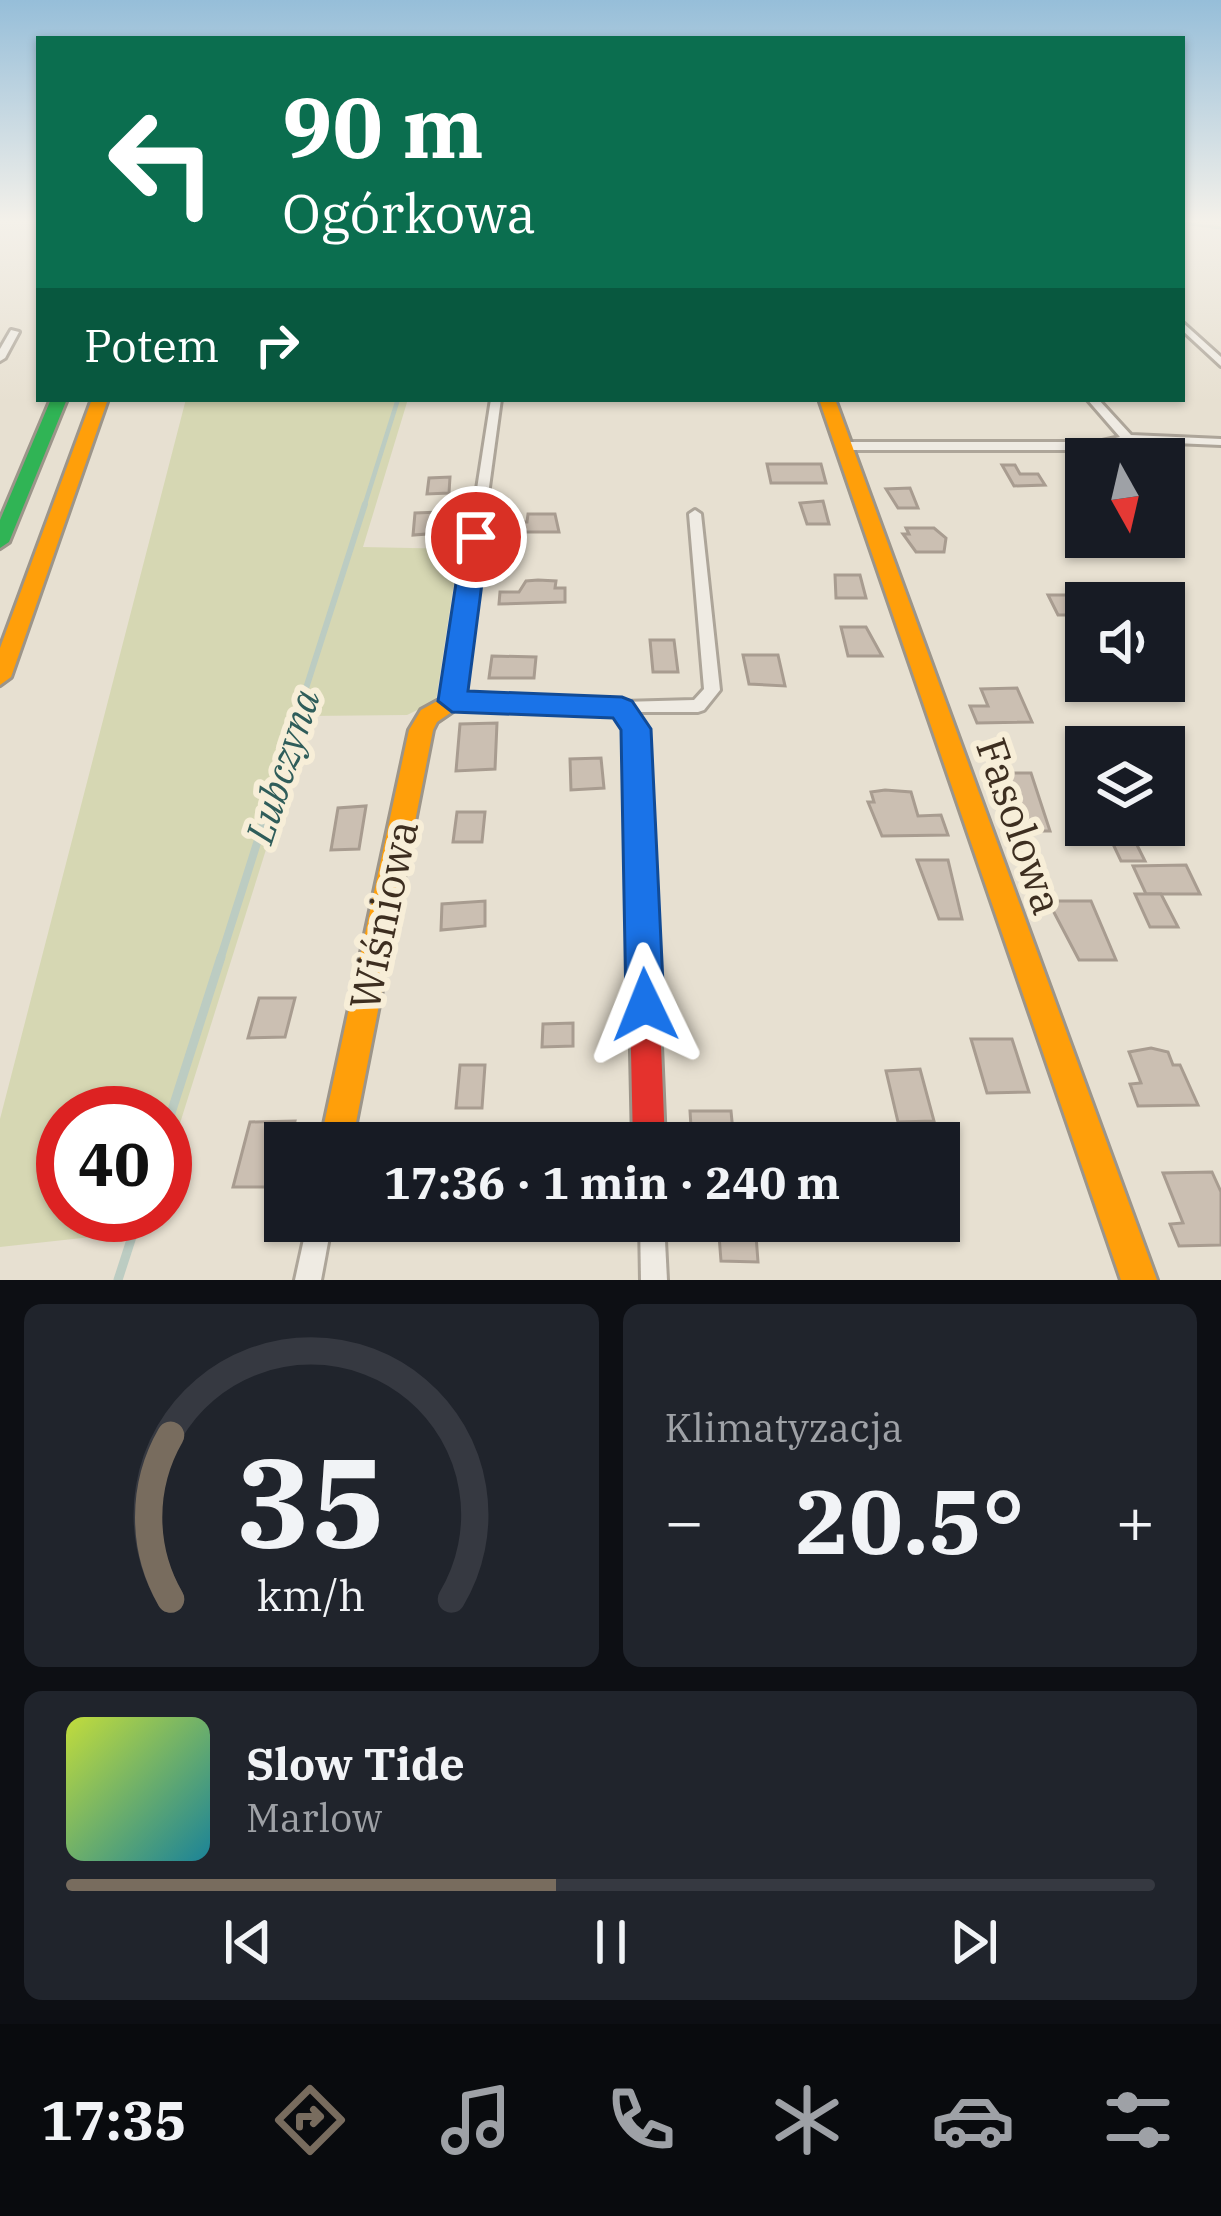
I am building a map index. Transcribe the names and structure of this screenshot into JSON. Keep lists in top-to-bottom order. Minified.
{"streets":{"main road":["Fasolowa","Wiśniowa"]},"water":["Lubczyna"],"north":"bottom","page":{"turn":["90 m","Ogórkowa"],"then":"Potem","limit":"40","trip":"17:36 · 1 min · 240 m","tile":"Klimatyzacja","heat":["−","20.5°","+"],"song":["Slow Tide","Marlow"],"tabs":"17:35","gauge":["35","km/h"]}}
